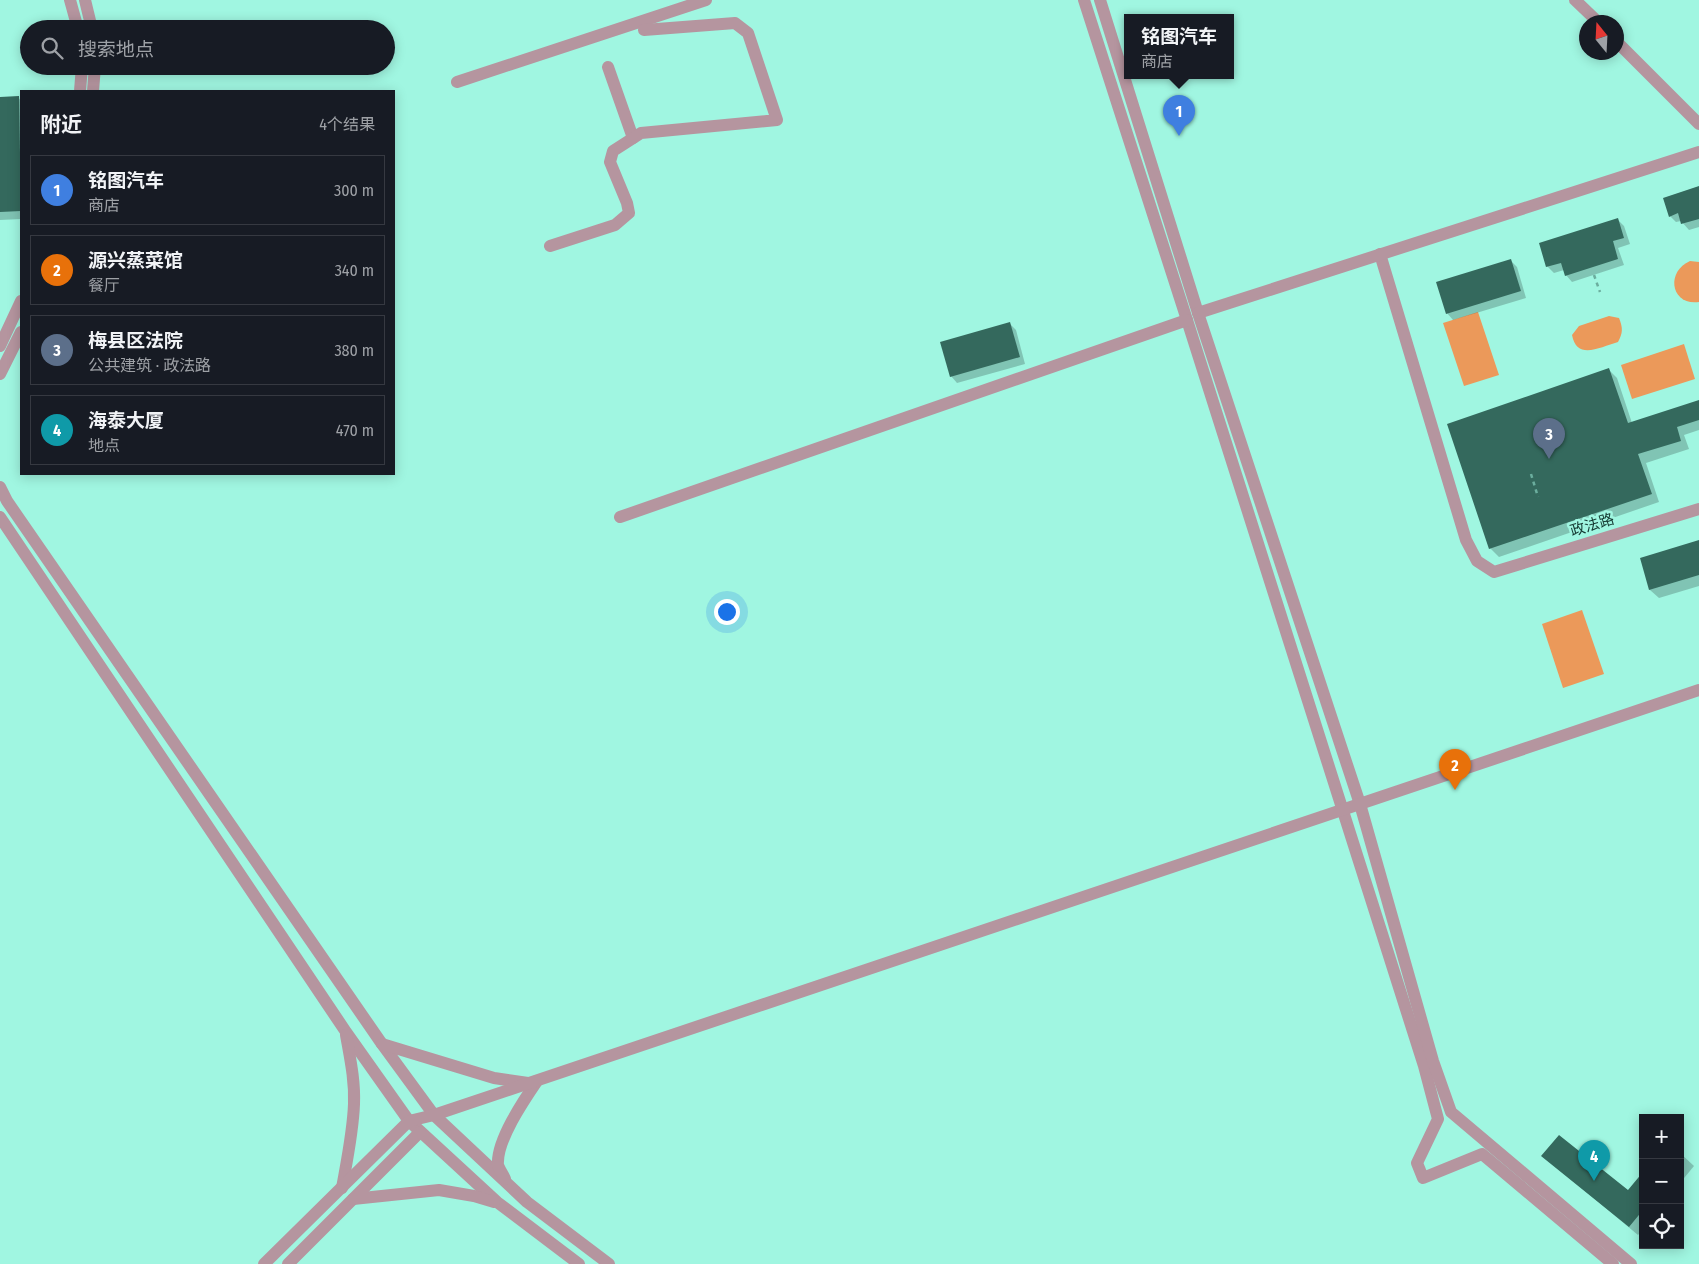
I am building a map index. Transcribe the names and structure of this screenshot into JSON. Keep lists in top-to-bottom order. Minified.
{"streets":{"street":["政法路"]},"north":"top","page":{"popup":["铭图汽车","商店"],"search":"搜索地点","heading":["附近","4个结果"],"pins":["1","3","2","4"],"list":[{"mark":"1","name":"铭图汽车","note":"商店","value":"300 m"},{"mark":"2","name":"源兴蒸菜馆","note":"餐厅","value":"340 m"},{"mark":"3","name":"梅县区法院","note":"公共建筑 · 政法路","value":"380 m"},{"mark":"4","name":"海泰大厦","note":"地点","value":"470 m"}],"map_buttons":["+","−"]}}
